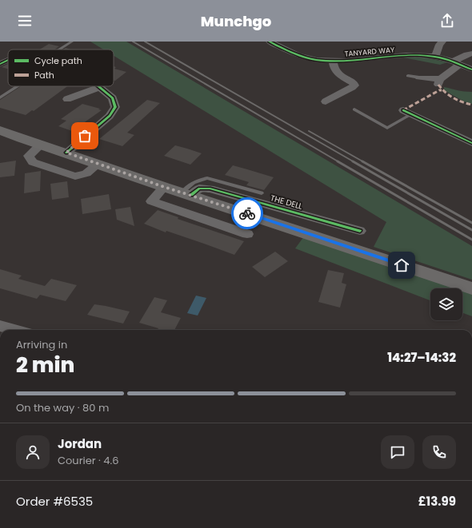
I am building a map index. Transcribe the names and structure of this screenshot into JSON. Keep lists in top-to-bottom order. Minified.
{"streets":{"street":["TANYARD WAY","THE DELL"]},"legend":["Cycle path","Path"],"page":{"header":"Munchgo","heading":["2 min","Arriving in","14:27–14:32"],"panel":["Jordan","Courier · 4.6","Order #6535","£13.99"],"bar":"On the way · 80 m"}}
